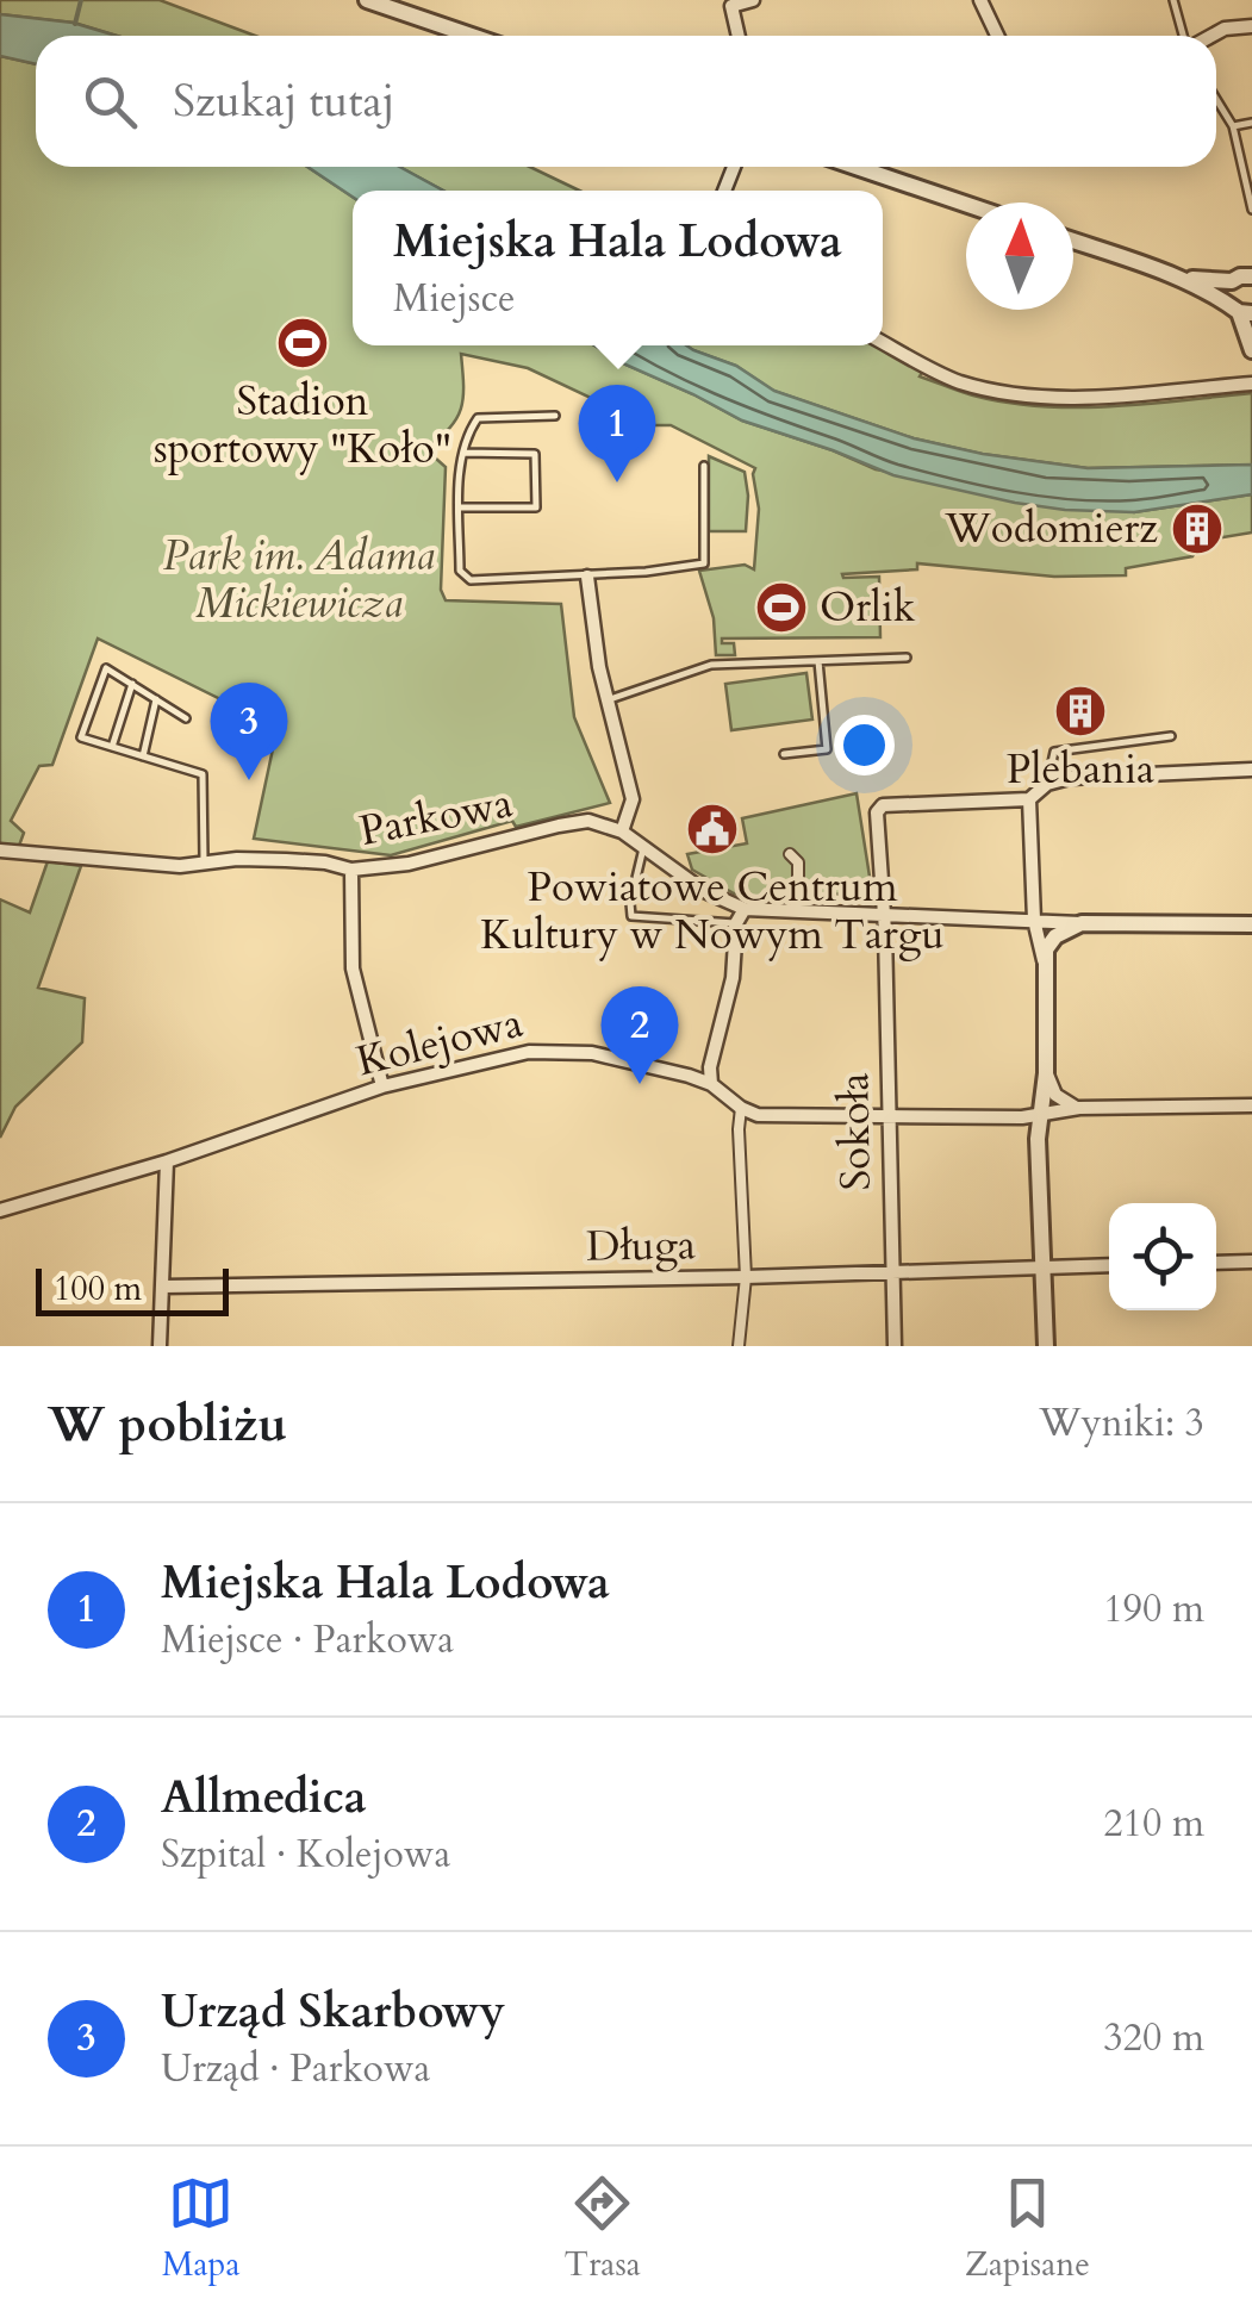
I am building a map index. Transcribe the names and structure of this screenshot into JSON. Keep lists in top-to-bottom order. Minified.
{"streets":{"street":["Parkowa","Kolejowa","Sokoła","Długa"]},"crossings":[["Sokoła","Długa"]],"parks":["Park im. Adama Mickiewicza"],"places":{"sports":["Stadion sportowy \"Koło\"","Orlik"],"building":["Wodomierz","Plebania"],"public building":["Powiatowe Centrum Kultury w Nowym Targu"]},"scale_bar":"100 m","north":"top","page":{"search":"Szukaj tutaj","popup":["Miejska Hala Lodowa","Miejsce"],"pins":["1","3","2"],"scale":"100 m","heading":["W pobliżu","Wyniki: 3"],"list":[{"mark":"1","name":"Miejska Hala Lodowa","note":"Miejsce · Parkowa","value":"190 m"},{"mark":"2","name":"Allmedica","note":"Szpital · Kolejowa","value":"210 m"},{"mark":"3","name":"Urząd Skarbowy","note":"Urząd · Parkowa","value":"320 m"}],"nav":["Mapa","Trasa","Zapisane"]}}
